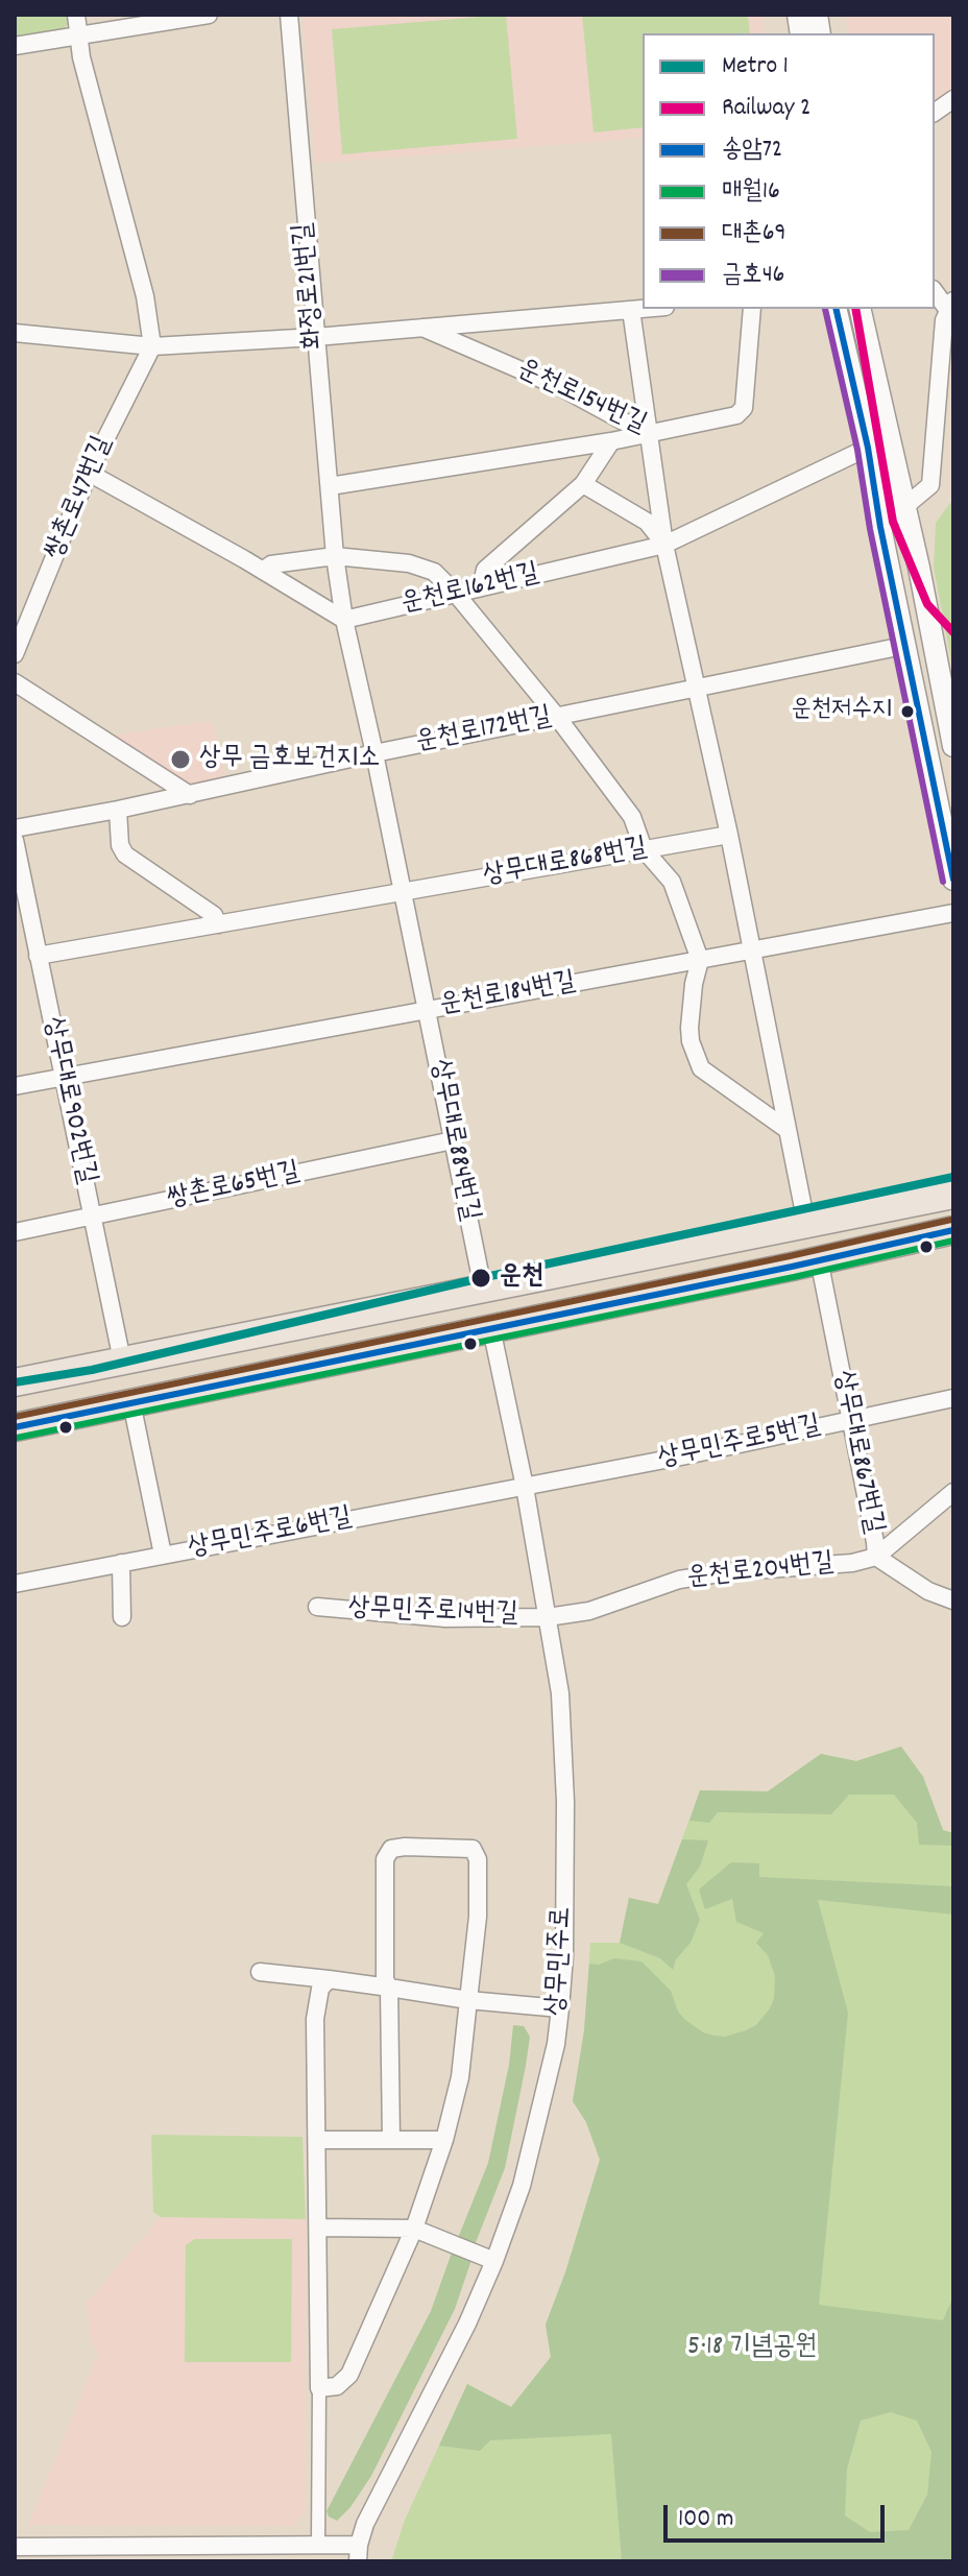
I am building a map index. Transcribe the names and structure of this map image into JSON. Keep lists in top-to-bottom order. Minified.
{"streets":{"street":["화정로21번길","운천로154번길","쌍촌로47번길","운천로162번길","운천로172번길","상무대로868번길","운천로184번길","상무대로902번길","상무대로884번길","쌍촌로65번길","상무민주로5번길","상무대로867번길","상무민주로6번길","운천로204번길","상무민주로14번길","상무민주로"]},"crossings":[["화정로21번길","운천로154번길"],["화정로21번길","운천로162번길"],["화정로21번길","상무대로884번길"],["운천로154번길","쌍촌로47번길"],["운천로162번길","상무대로884번길"],["운천로172번길","상무대로884번길"],["상무대로868번길","상무대로884번길"],["운천로184번길","상무대로902번길"],["운천로184번길","상무대로884번길"],["상무대로902번길","쌍촌로65번길"],["상무대로884번길","쌍촌로65번길"],["상무민주로5번길","상무대로867번길"],["상무민주로5번길","상무민주로6번길"],["상무민주로5번길","상무민주로"],["상무대로867번길","운천로204번길"],["상무민주로6번길","상무민주로"],["운천로204번길","상무민주로14번길"],["운천로204번길","상무민주로"],["상무민주로14번길","상무민주로"]],"parks":["5·18 기념공원"],"places":["운천저수지","상무 금호보건지소","운천"],"lines":["rail line 2","transit line 송암72","transit line 금호46","metro line 1","transit line 대촌69","transit line 매월16"],"legend":["Metro 1","Railway 2","송암72","매월16","대촌69","금호46"],"scale_bar":"100 m"}
